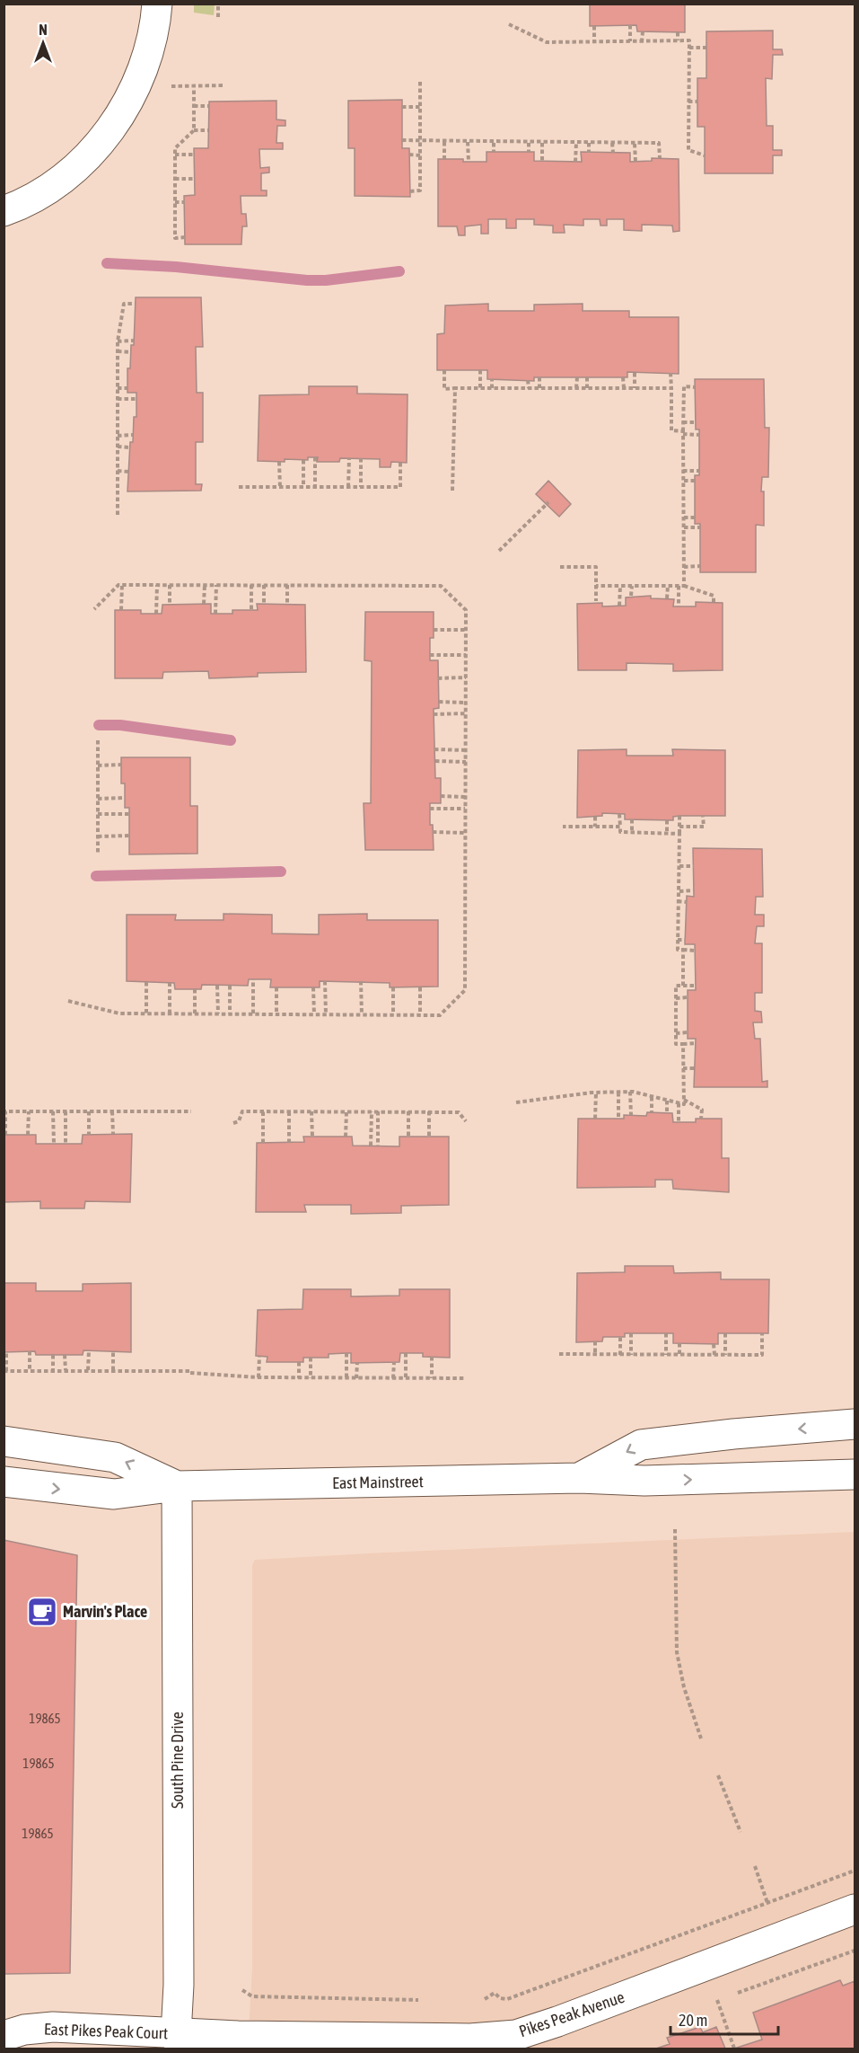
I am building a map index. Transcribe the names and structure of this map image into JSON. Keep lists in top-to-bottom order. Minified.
{"streets":{"main road":["East Mainstreet","South Pine Drive","Pikes Peak Avenue","East Pikes Peak Court"]},"crossings":[["East Mainstreet","South Pine Drive"],["South Pine Drive","Pikes Peak Avenue"],["South Pine Drive","East Pikes Peak Court"],["Pikes Peak Avenue","East Pikes Peak Court"]],"places":{"cafe":["Marvin's Place"]},"house_numbers":["19865","19865","19865"],"scale_bar":"20 m","north":"top"}
